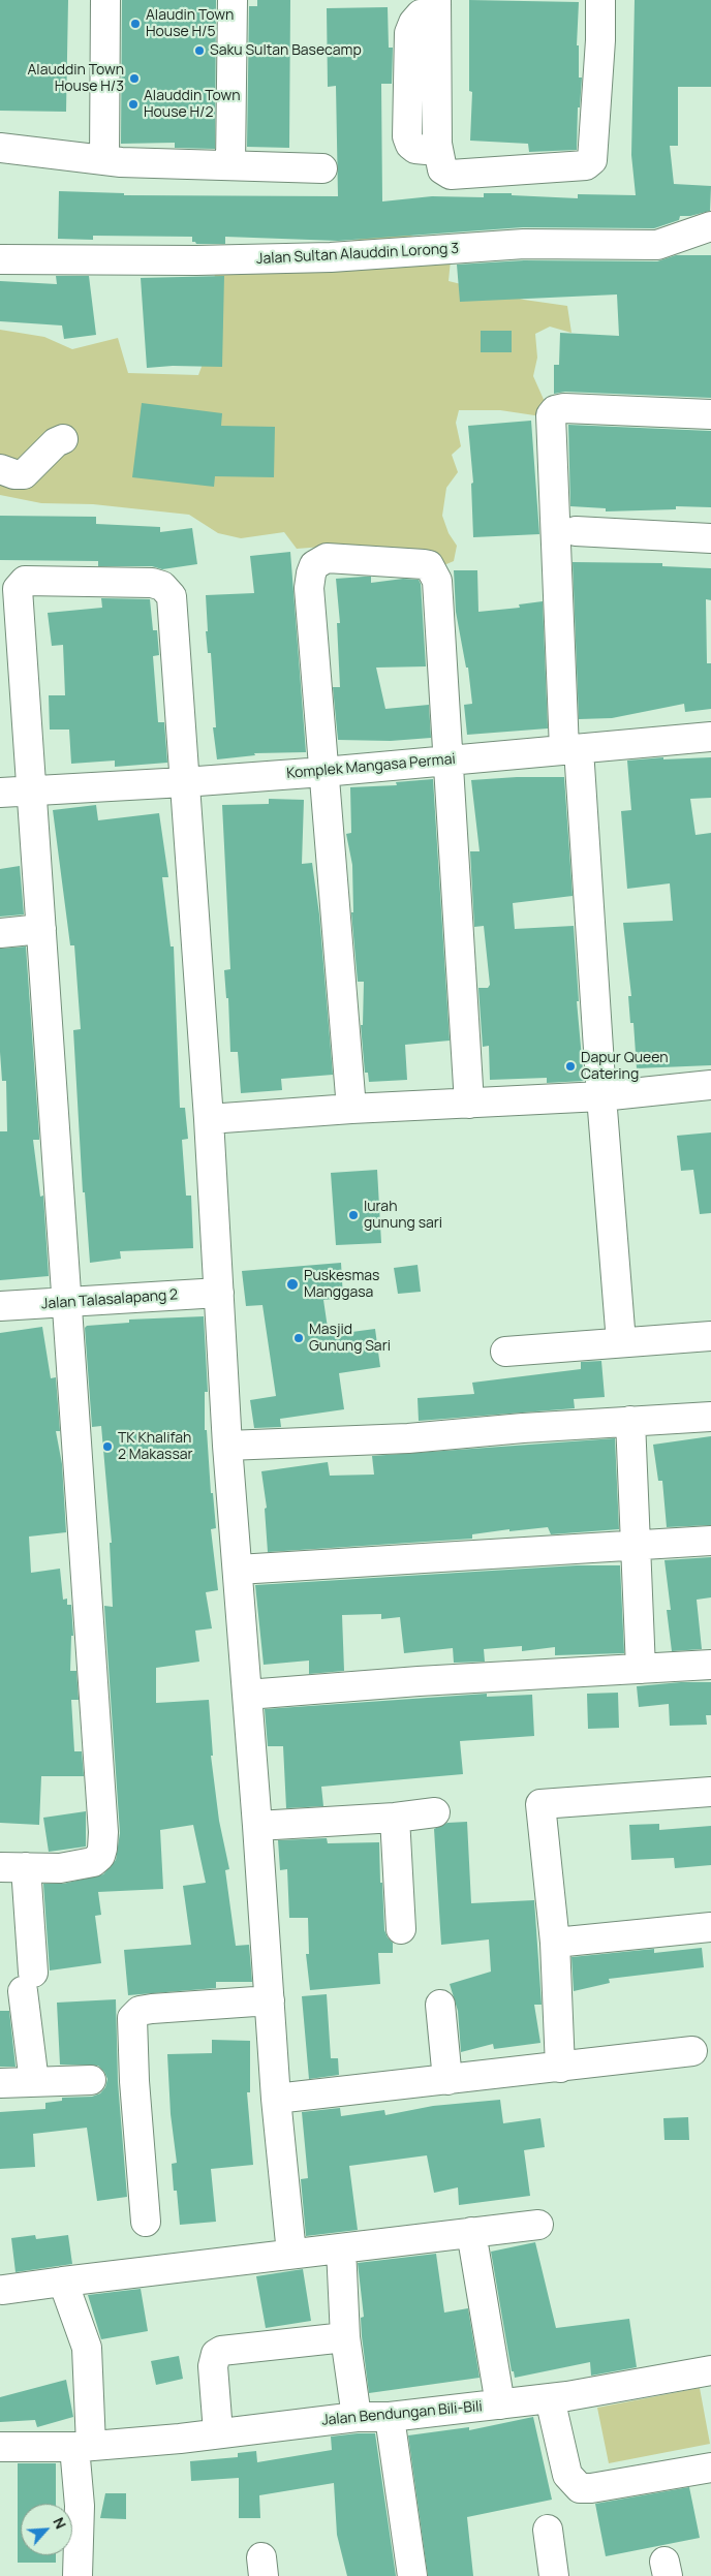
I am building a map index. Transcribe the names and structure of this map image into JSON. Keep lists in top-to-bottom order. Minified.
{"streets":{"street":["Jalan Sultan Alauddin Lorong 3","Komplek Mangasa Permai","Jalan Talasalapang 2","Jalan Bendungan Bili-Bili"]},"places":["Alaudin Town House H/5","Saku Sultan Basecamp","Alauddin Town House H/3","Alauddin Town House H/2","Dapur Queen Catering","lurah gunung sari","Puskesmas Manggasa","Masjid Gunung Sari","TK Khalifah 2 Makassar"],"north":"top right"}
